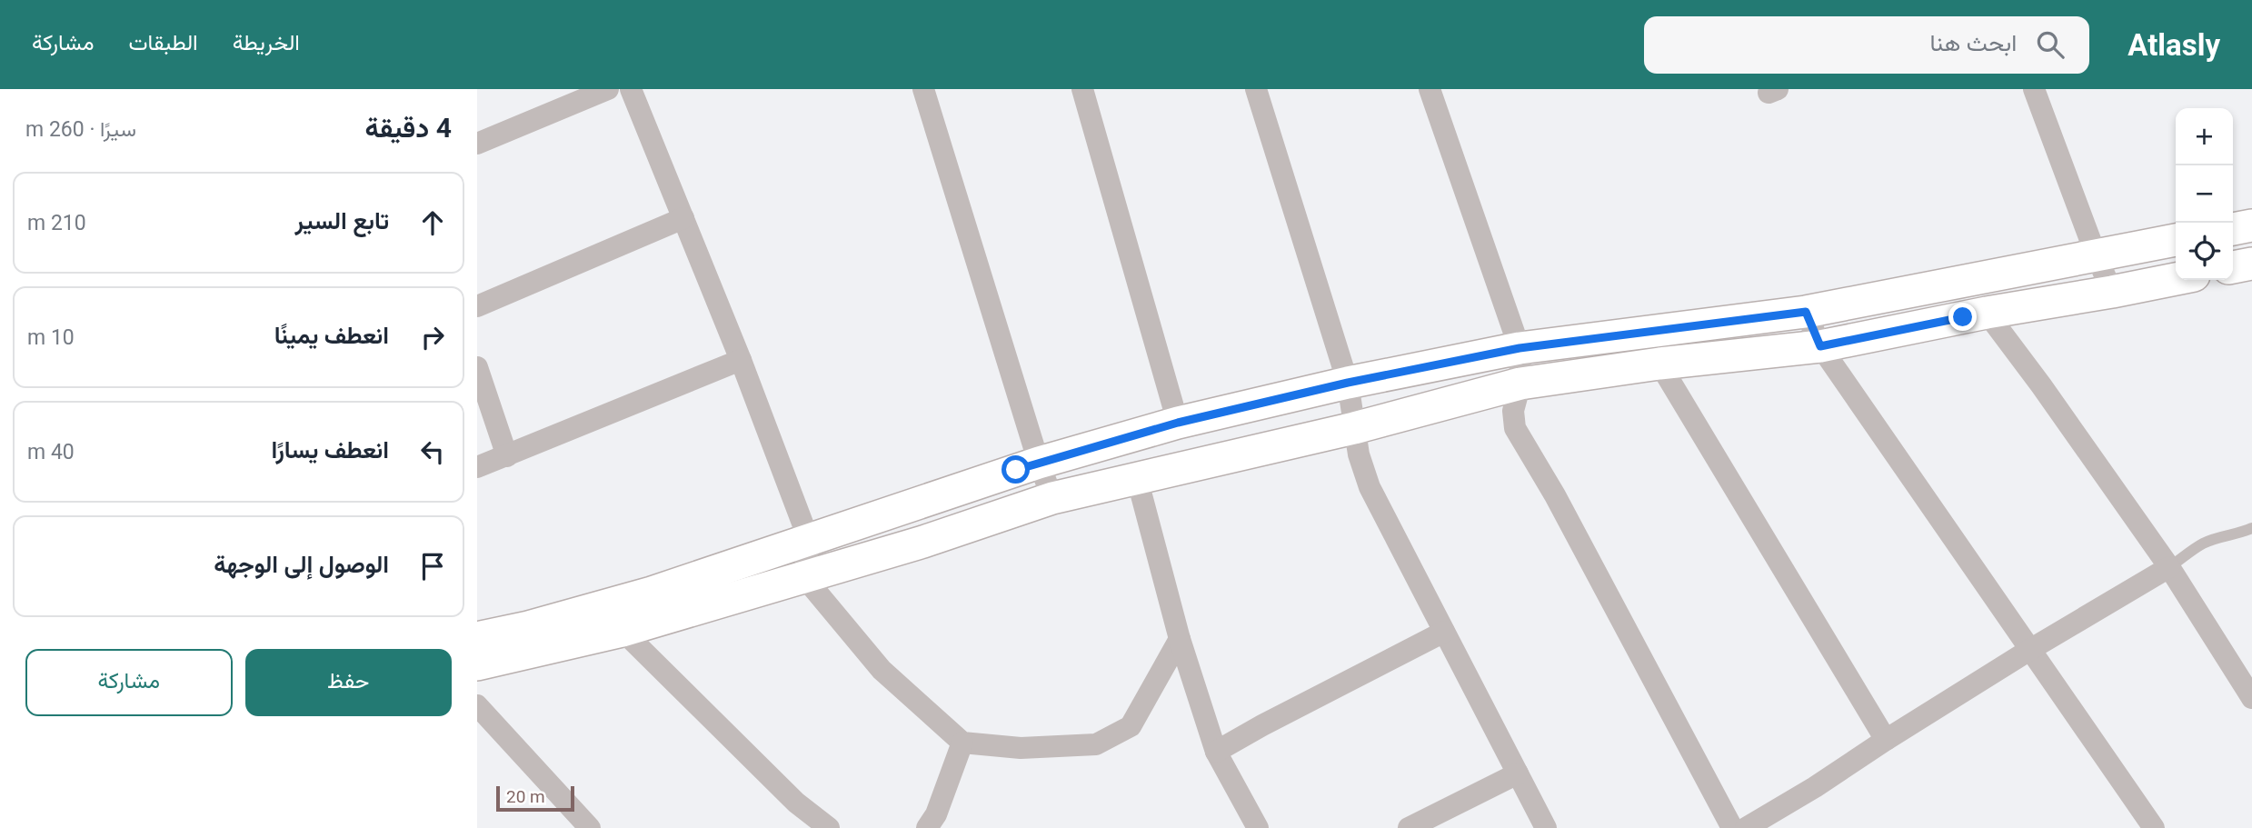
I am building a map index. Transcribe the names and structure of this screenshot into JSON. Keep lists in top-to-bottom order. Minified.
{"scale_bar":"20 m","page":{"header":"Atlasly","search":"ابحث هنا","nav":["الخريطة","الطبقات","مشاركة"],"heading":["4 دقيقة","سيرًا · 260 m"],"map_buttons":["+","−"],"list":[["تابع السير","210 m"],["انعطف يمينًا","10 m"],["انعطف يسارًا","40 m"],"الوصول إلى الوجهة"],"buttons":["حفظ","مشاركة"],"scale":"20 m"}}
